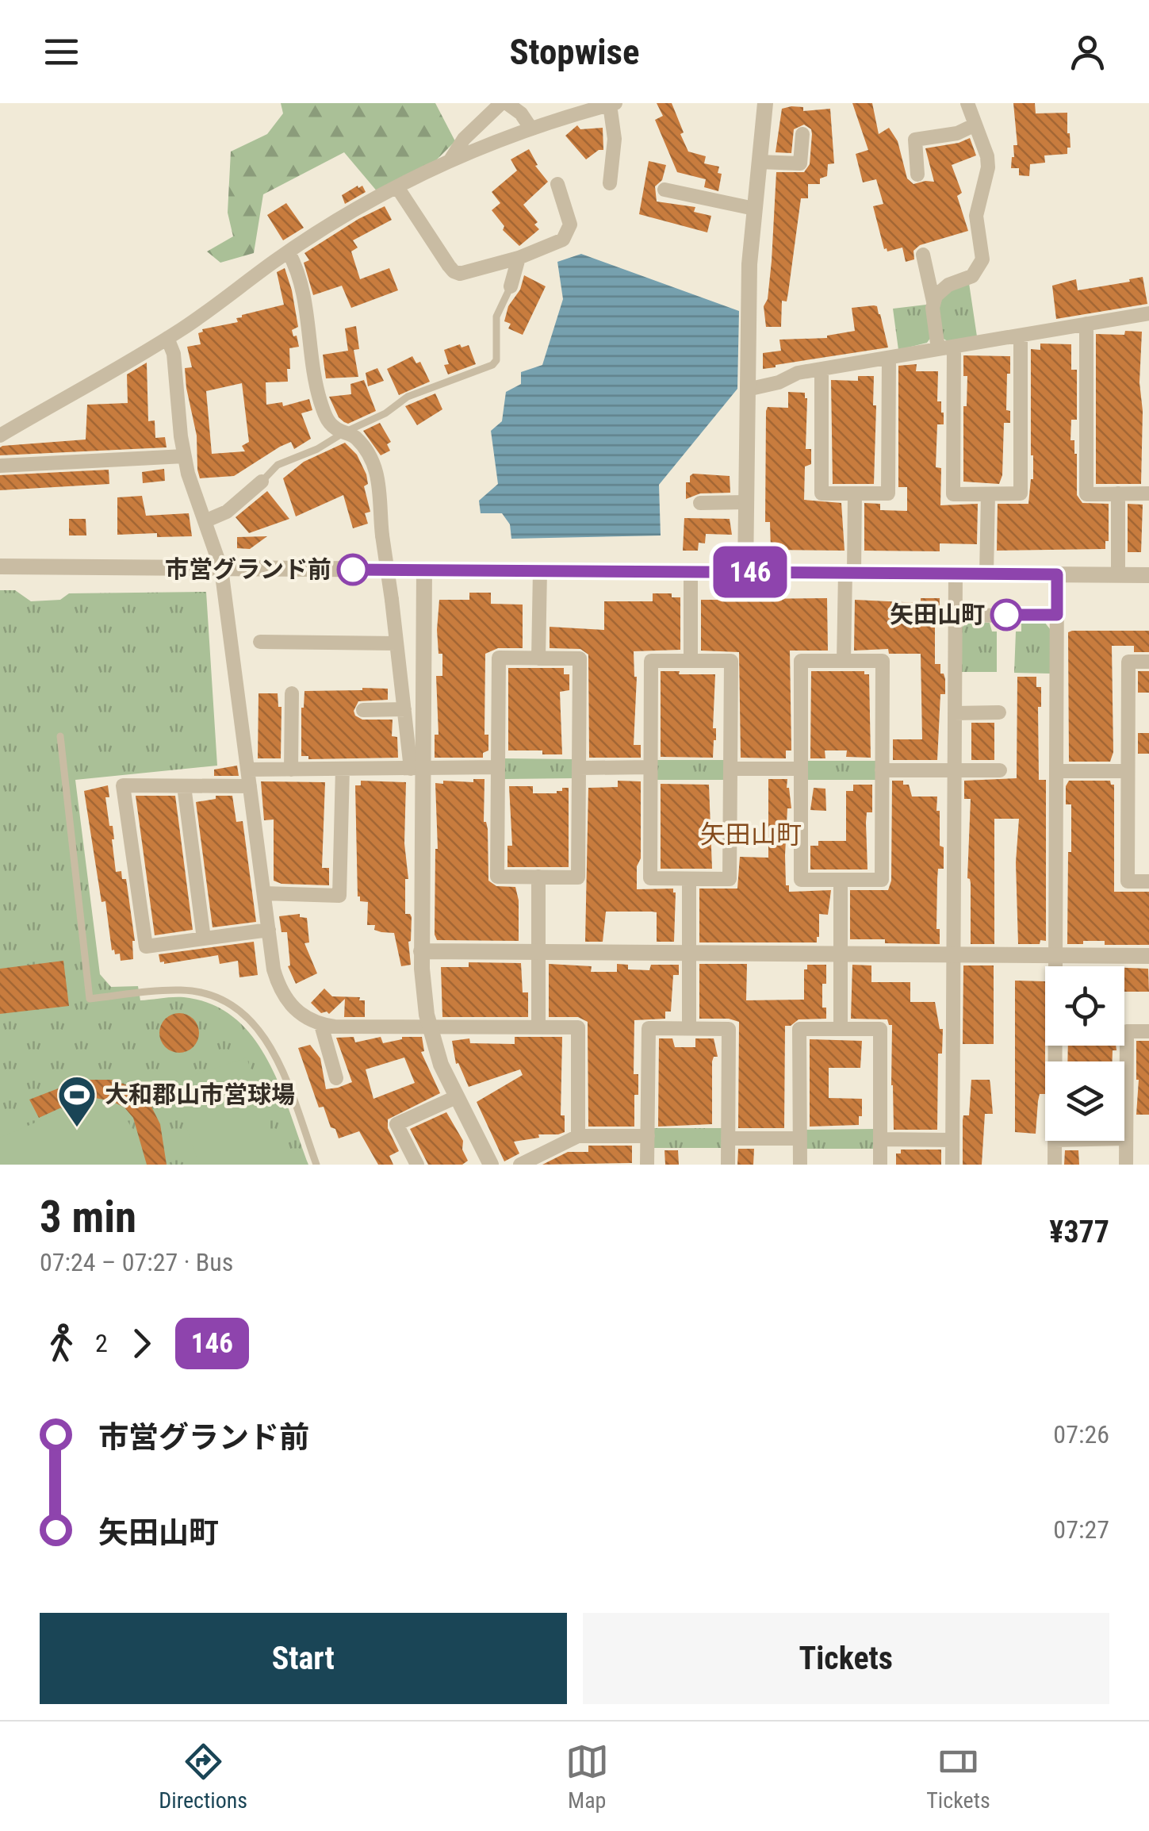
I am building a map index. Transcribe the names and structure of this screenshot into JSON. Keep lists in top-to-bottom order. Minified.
{"districts":["矢田山町"],"places":{"other":["市営グランド前","矢田山町"],"sports":["大和郡山市営球場"]},"lines":["bus line 146"],"page":{"header":"Stopwise","on_map":"146","heading":["3 min","07:24 – 07:27 · Bus","¥377"],"legs":["2","146"],"list":[{"name":"市営グランド前","value":"07:26"},{"name":"矢田山町","value":"07:27"}],"buttons":["Start","Tickets"],"tabs":["Directions","Map","Tickets"]}}
